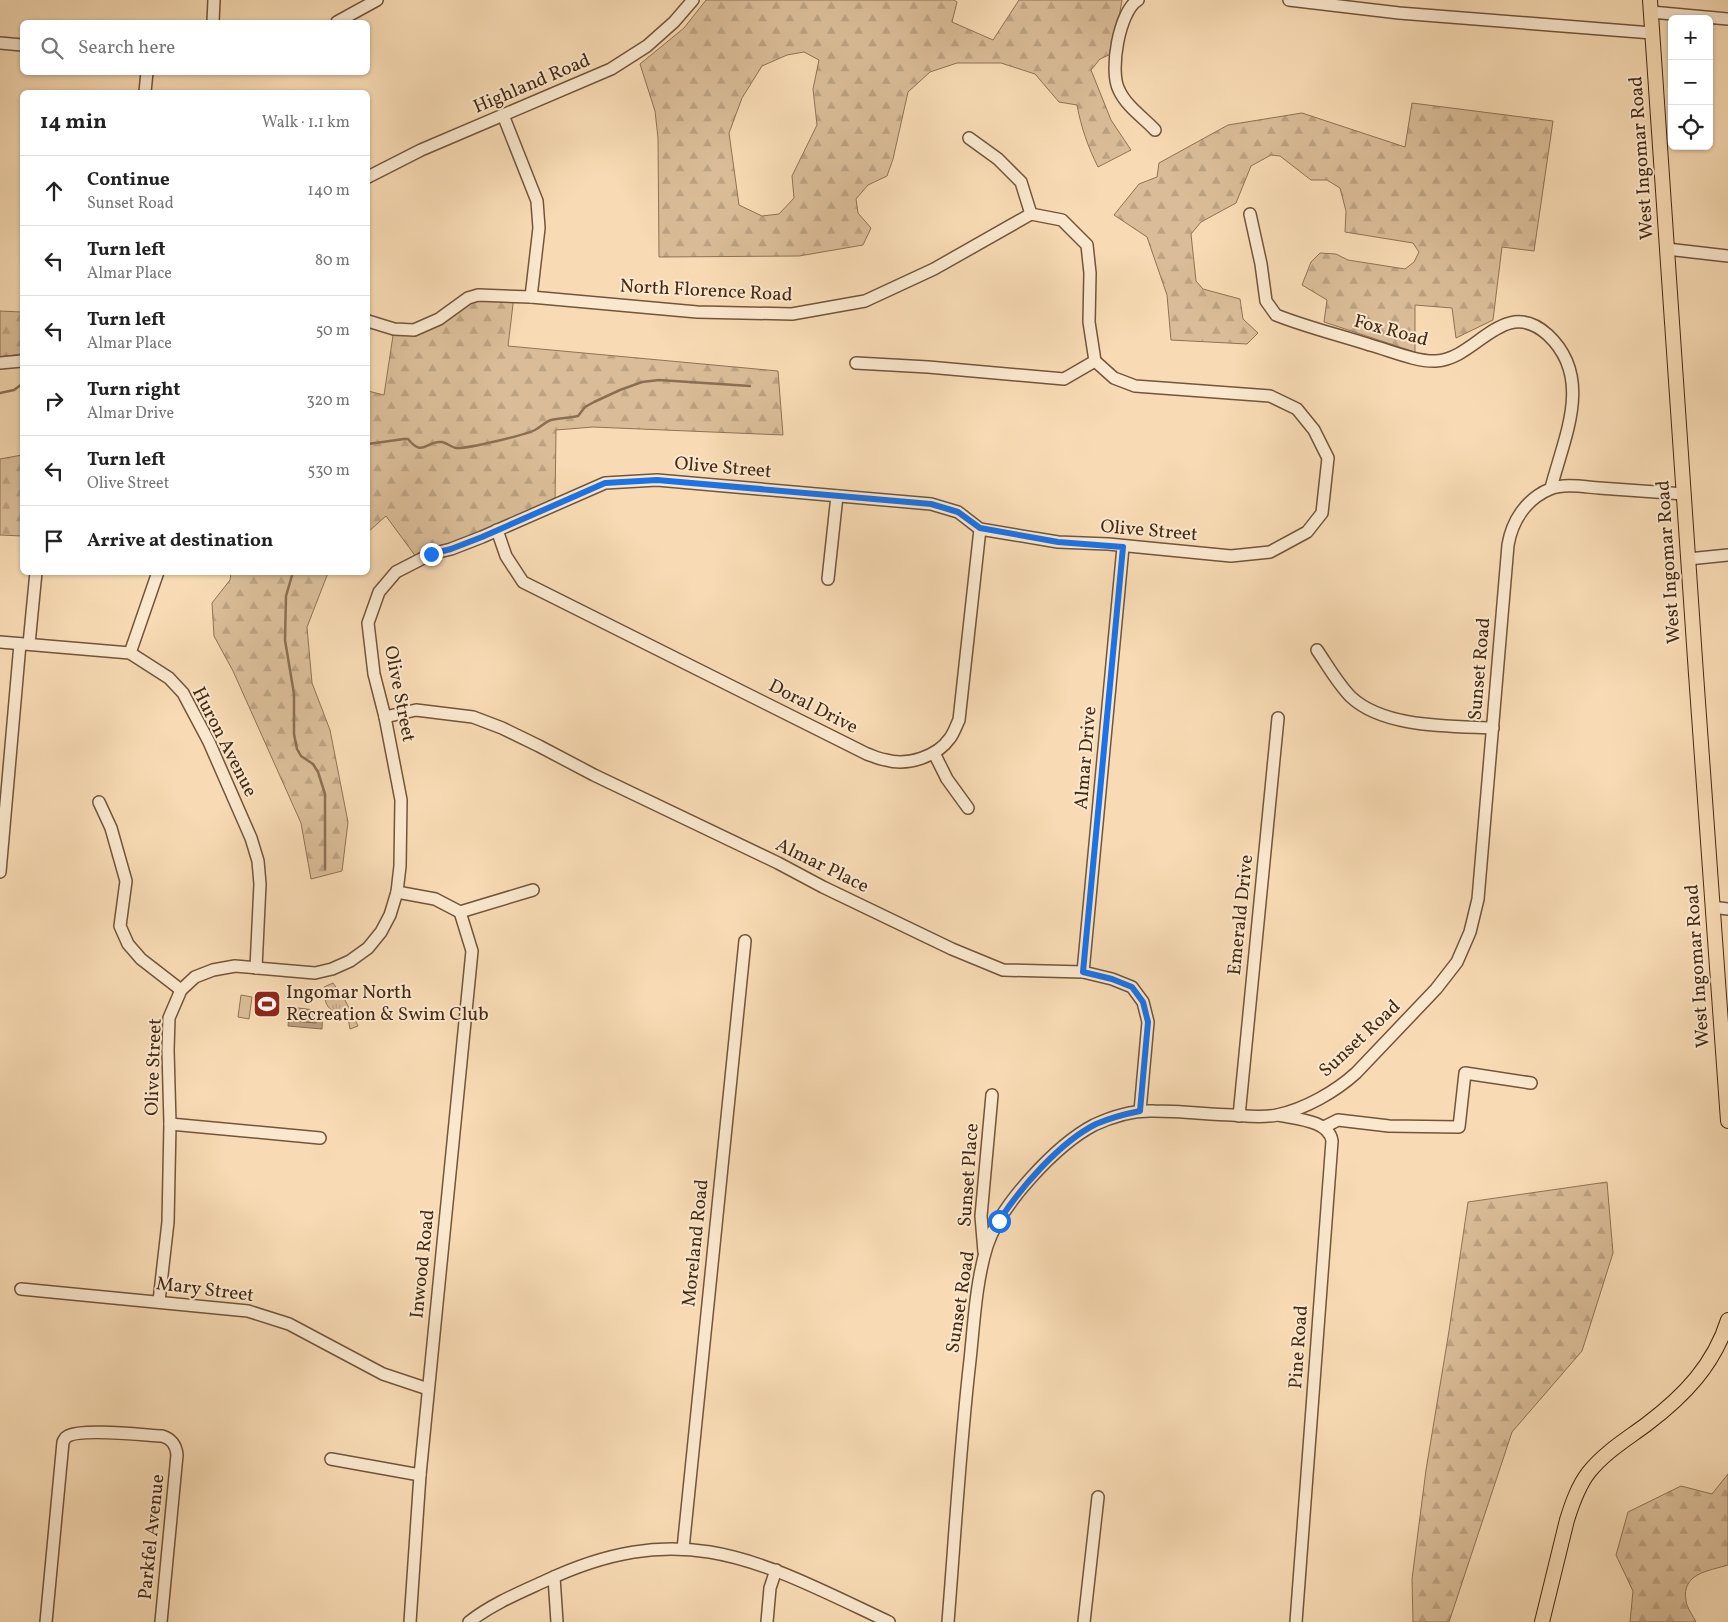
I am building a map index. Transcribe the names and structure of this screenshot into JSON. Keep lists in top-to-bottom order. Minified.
{"streets":{"main road":["West Ingomar Road"],"street":["Highland Road","North Florence Road","Fox Road","Olive Street","Sunset Road","Doral Drive","Huron Avenue","Almar Drive","Almar Place","Emerald Drive","Sunset Place","Moreland Road","Inwood Road","Mary Street","Pine Road","Parkfel Avenue"]},"crossings":[["Fox Road","Sunset Road"],["Olive Street","Doral Drive"],["Olive Street","Huron Avenue"],["Olive Street","Almar Drive"],["Olive Street","Almar Place"],["Olive Street","Mary Street"],["Sunset Road","Almar Place"],["Sunset Road","Emerald Drive"],["Sunset Road","Sunset Place"],["Almar Drive","Almar Place"],["Inwood Road","Mary Street"]],"places":{"sports":["Ingomar North Recreation & Swim Club"]},"page":{"map_buttons":["+","−"],"search":"Search here","heading":["14 min","Walk · 1.1 km"],"list":[["Continue","Sunset Road","140 m"],["Turn left","Almar Place","80 m"],["Turn left","Almar Place","50 m"],["Turn right","Almar Drive","320 m"],["Turn left","Olive Street","530 m"],"Arrive at destination"]}}
